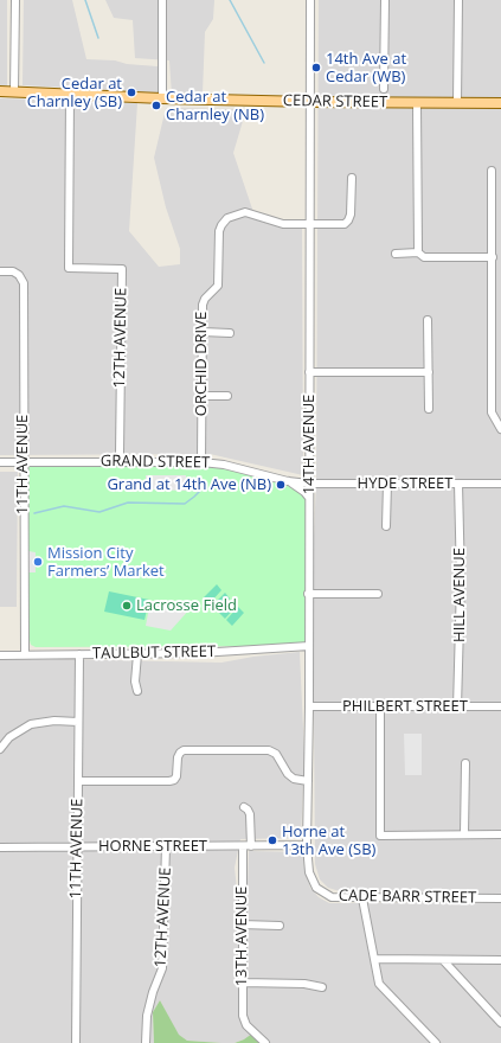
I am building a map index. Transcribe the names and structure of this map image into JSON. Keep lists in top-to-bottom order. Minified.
{"streets":{"main road":["CEDAR STREET"],"street":["12TH AVENUE","ORCHID DRIVE","14TH AVENUE","GRAND STREET","11TH AVENUE","HYDE STREET","HILL AVENUE","TAULBUT STREET","PHILBERT STREET","HORNE STREET","CADE BARR STREET","13TH AVENUE"]},"crossings":[["CEDAR STREET","12TH AVENUE"],["CEDAR STREET","14TH AVENUE"],["12TH AVENUE","GRAND STREET"],["12TH AVENUE","HORNE STREET"],["ORCHID DRIVE","14TH AVENUE"],["ORCHID DRIVE","GRAND STREET"],["14TH AVENUE","GRAND STREET"],["14TH AVENUE","HYDE STREET"],["14TH AVENUE","TAULBUT STREET"],["14TH AVENUE","PHILBERT STREET"],["14TH AVENUE","HORNE STREET"],["14TH AVENUE","CADE BARR STREET"],["GRAND STREET","11TH AVENUE"],["GRAND STREET","HYDE STREET"],["11TH AVENUE","TAULBUT STREET"],["11TH AVENUE","HORNE STREET"],["HYDE STREET","HILL AVENUE"],["HILL AVENUE","PHILBERT STREET"],["HORNE STREET","13TH AVENUE"]],"places":["14th Ave at Cedar (WB)","Cedar at Charnley (SB)","Cedar at Charnley (NB)","Grand at 14th Ave (NB)","Mission City Farmers’ Market","Lacrosse Field","Horne at 13th Ave (SB)"]}
